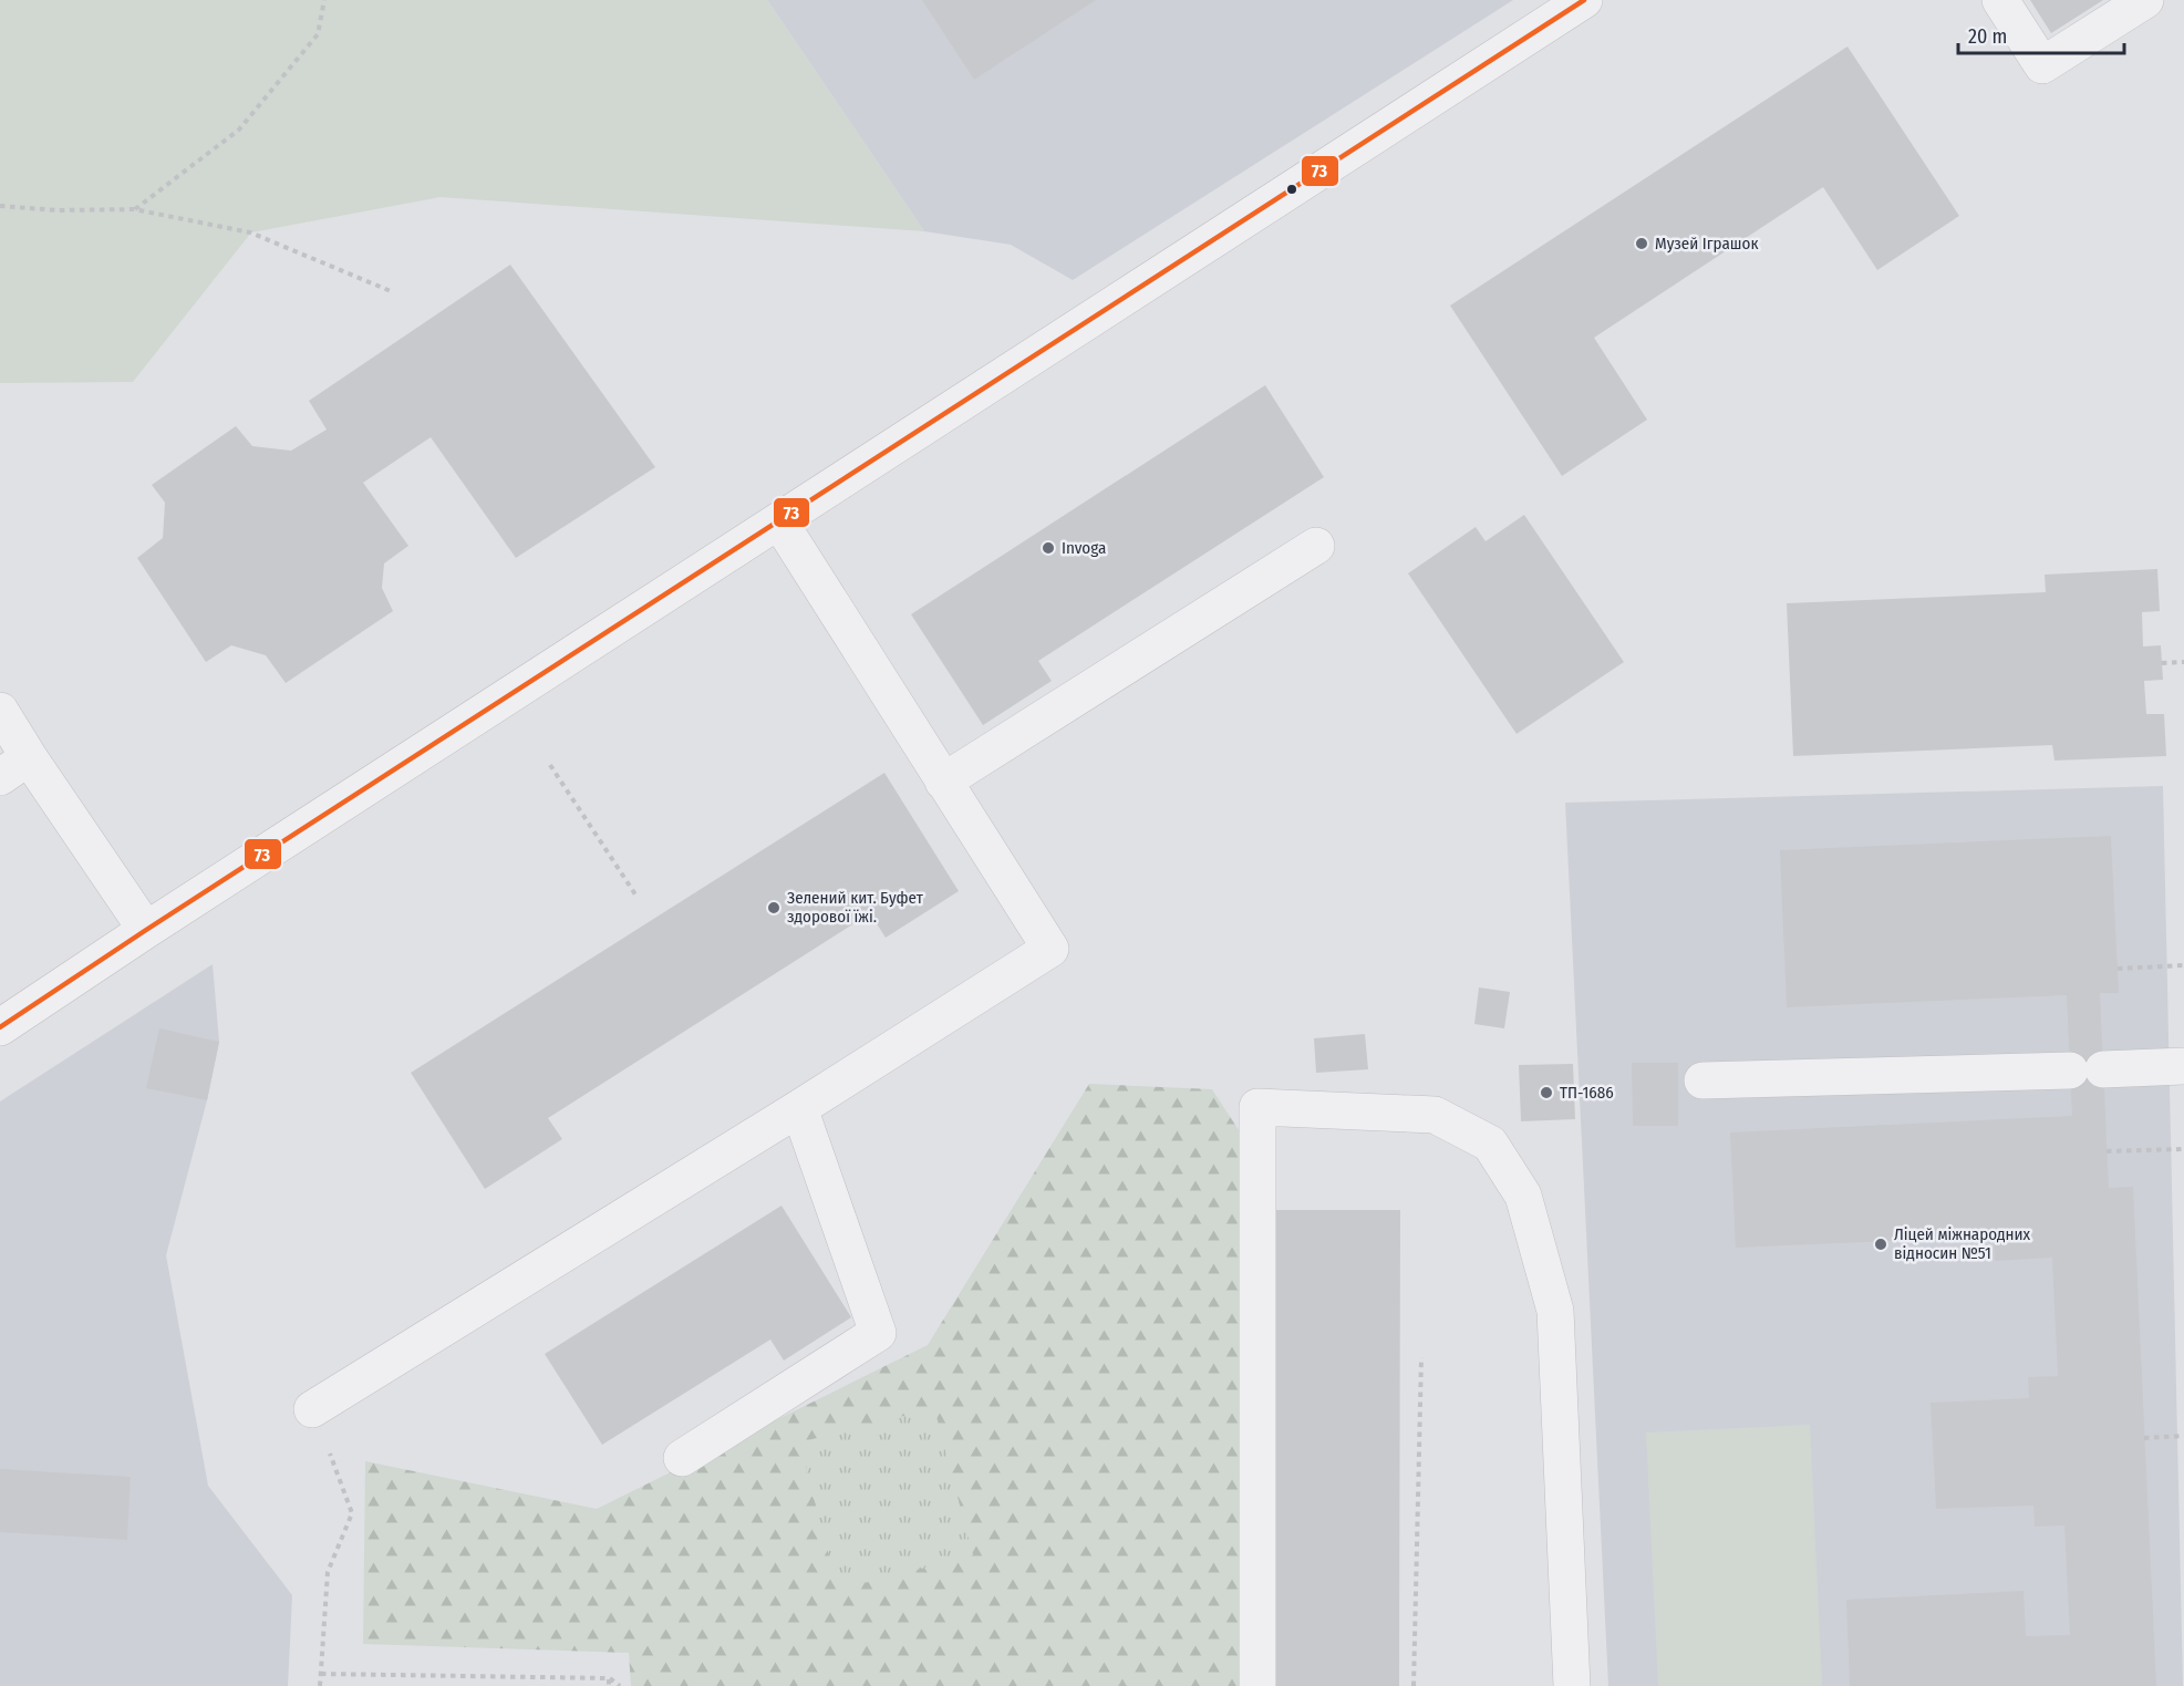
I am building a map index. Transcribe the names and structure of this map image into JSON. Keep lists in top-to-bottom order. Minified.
{"places":["Музей Іграшок","Invoga","Зелений кит. Буфет здорової їжі.","ТП-1686","Ліцей міжнародних відносин №51"],"lines":["transit line 73"],"scale_bar":"20 m"}
